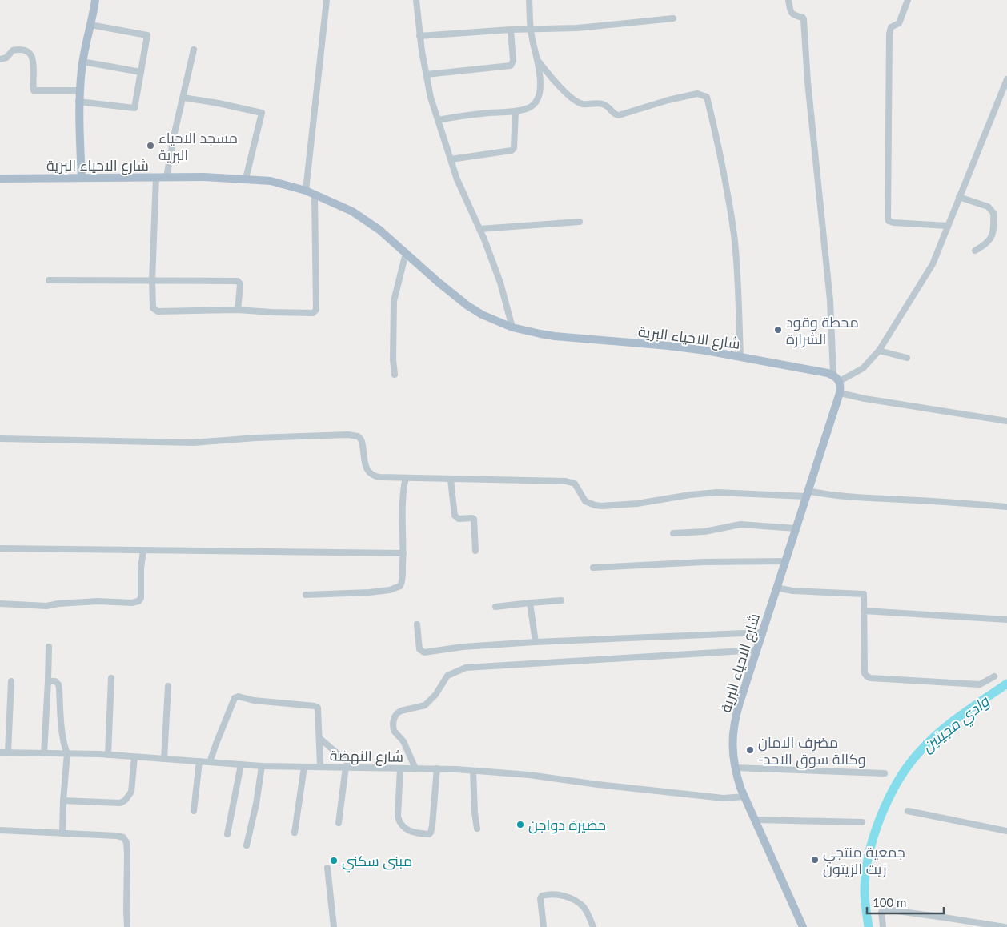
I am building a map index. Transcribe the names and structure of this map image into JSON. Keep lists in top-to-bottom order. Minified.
{"streets":{"main road":["شارع الاحياء البرية"],"street":["شارع النهضة"]},"crossings":[["شارع الاحياء البرية","شارع النهضة"]],"water":["وادي مجينين"],"places":["مسجد الاحياء البرية","محطة وقود الشرارة","مضرف الامان -وكالة سوق الاحد","حضيرة دواجن","جمعية منتجي زيت الزيتون","مبنى سكني"],"scale_bar":"100 m"}
